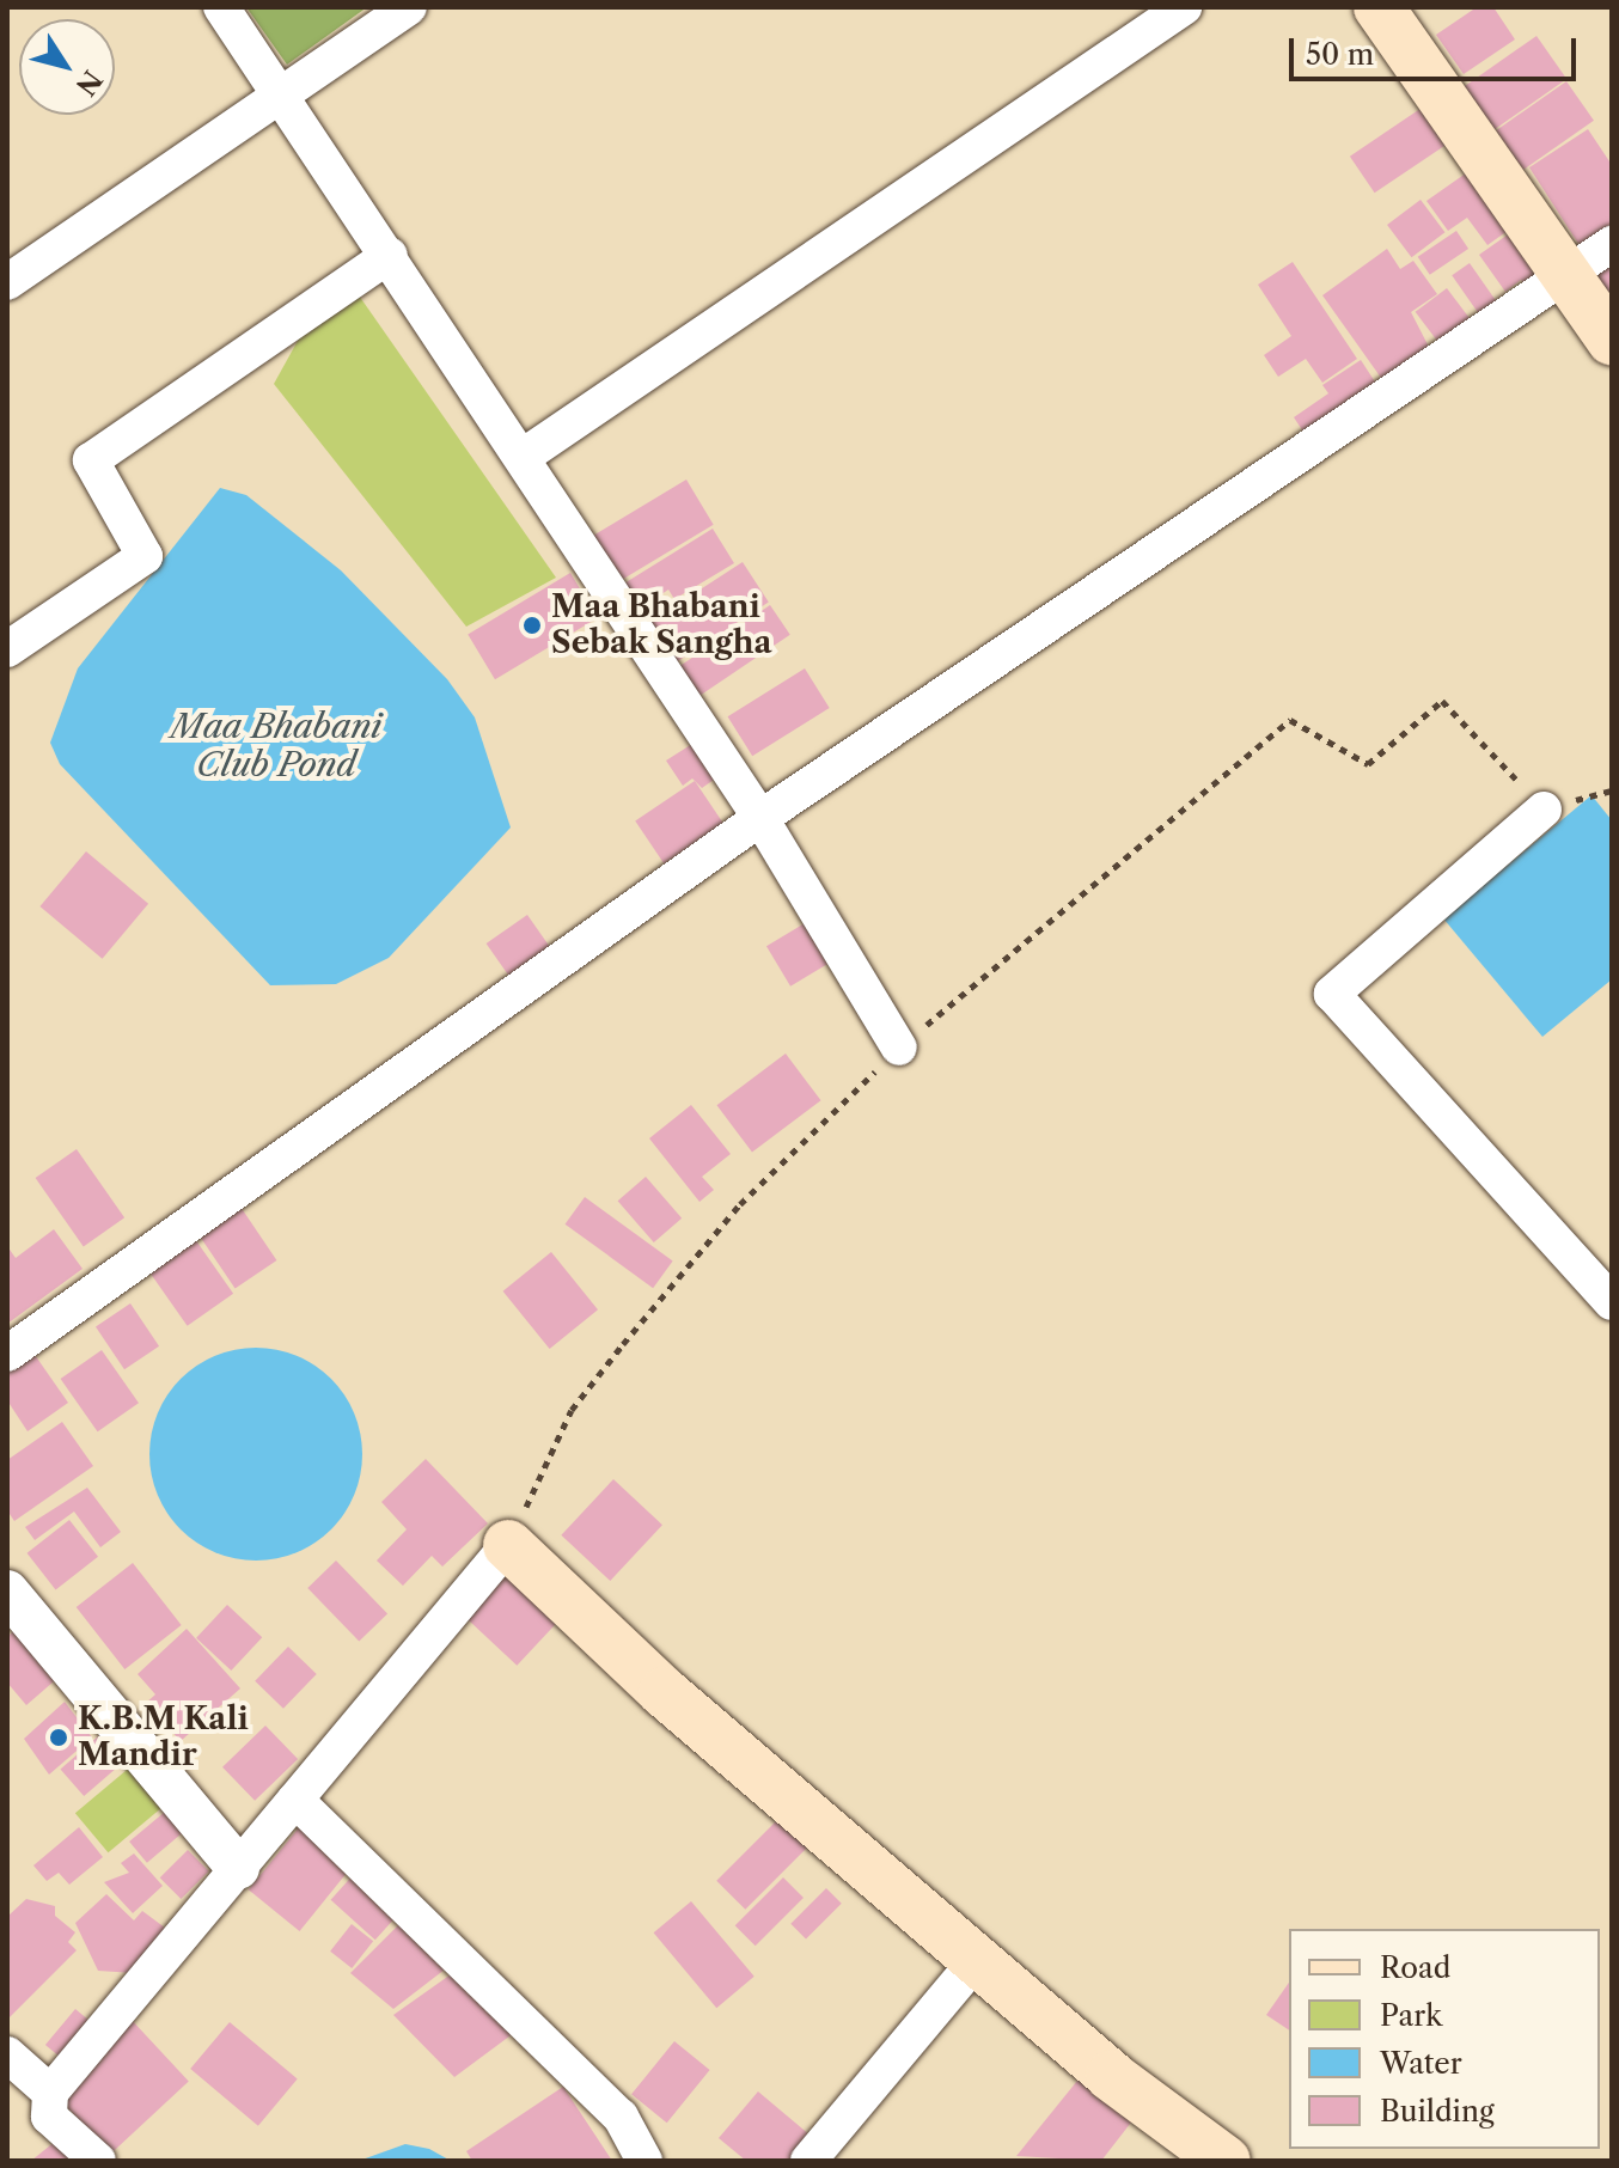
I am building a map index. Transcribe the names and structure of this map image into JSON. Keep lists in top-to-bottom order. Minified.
{"water":["Maa Bhabani Club Pond"],"places":["Maa Bhabani Sebak Sangha","K.B.M Kali Mandir"],"legend":["Road","Park","Water","Building"],"scale_bar":"50 m","north":"bottom right"}
